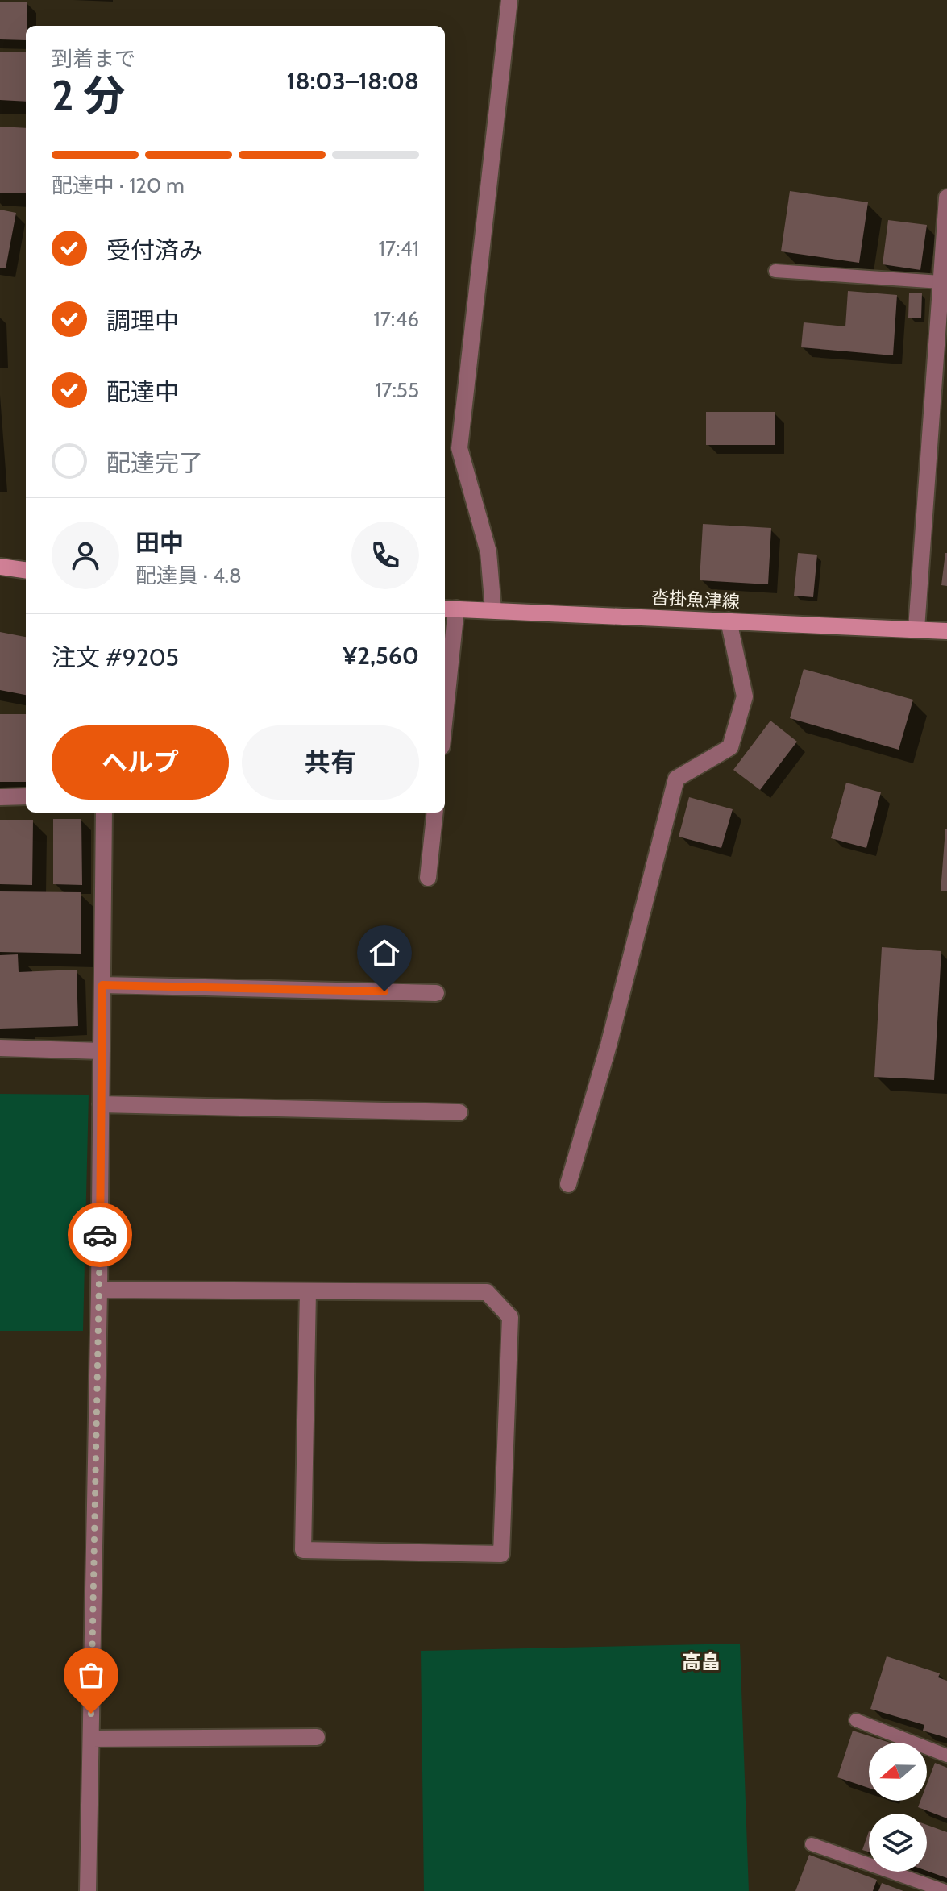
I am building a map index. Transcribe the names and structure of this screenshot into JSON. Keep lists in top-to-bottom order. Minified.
{"streets":{"main road":["沓掛魚津線"]},"districts":["高畠"],"north":"left","page":{"heading":["2 分","到着まで","18:03–18:08"],"panel":["田中","配達員 · 4.8","注文 #9205","¥2,560"],"bar":"配達中 · 120 m","list":[["受付済み","17:41"],["調理中","17:46"],["配達中","17:55"],"配達完了"],"buttons":["ヘルプ","共有"]}}
